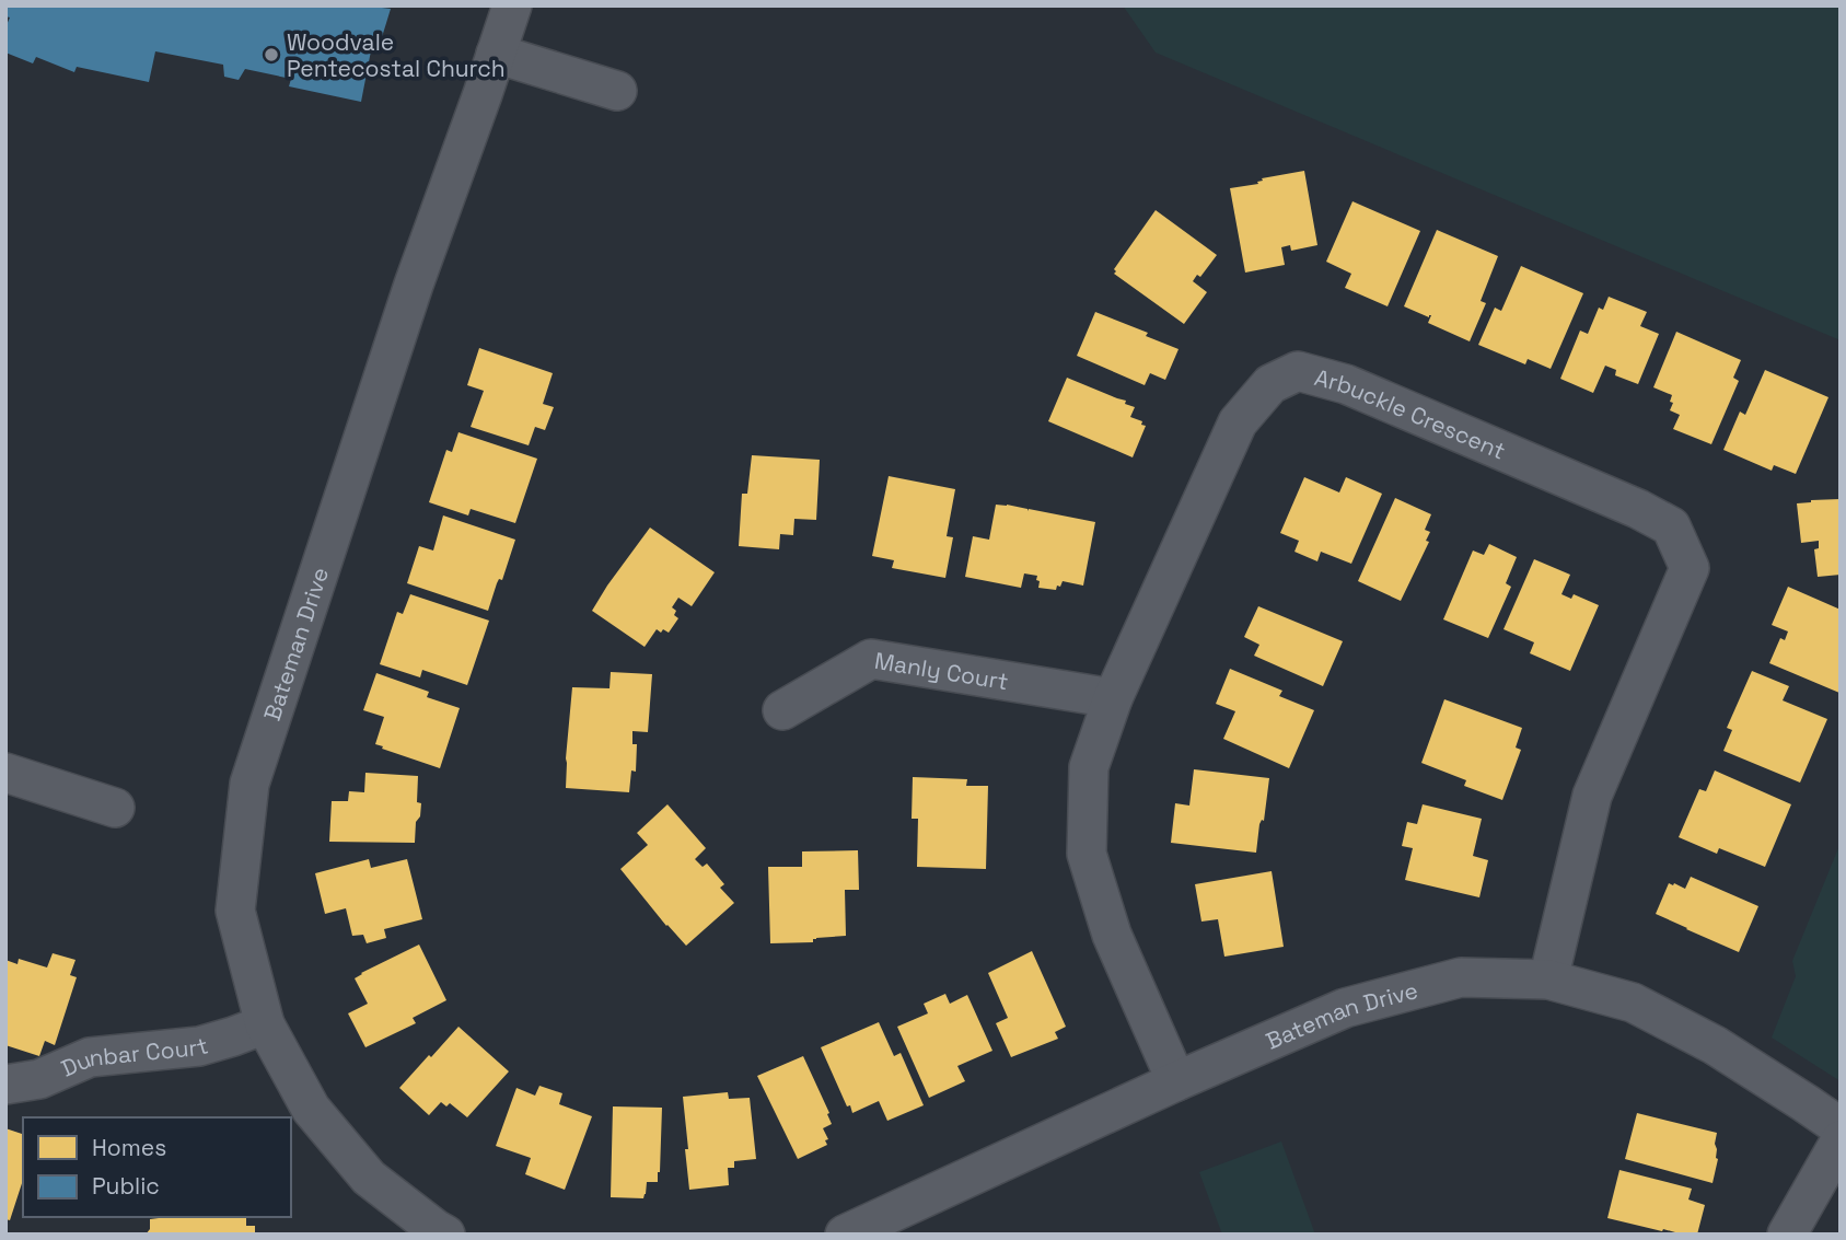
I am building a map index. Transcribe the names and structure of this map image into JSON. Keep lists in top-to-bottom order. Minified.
{"streets":{"street":["Arbuckle Crescent","Bateman Drive","Manly Court","Dunbar Court"]},"crossings":[["Arbuckle Crescent","Bateman Drive"],["Arbuckle Crescent","Manly Court"],["Bateman Drive","Dunbar Court"]],"places":["Woodvale Pentecostal Church"],"legend":["Homes","Public"]}
